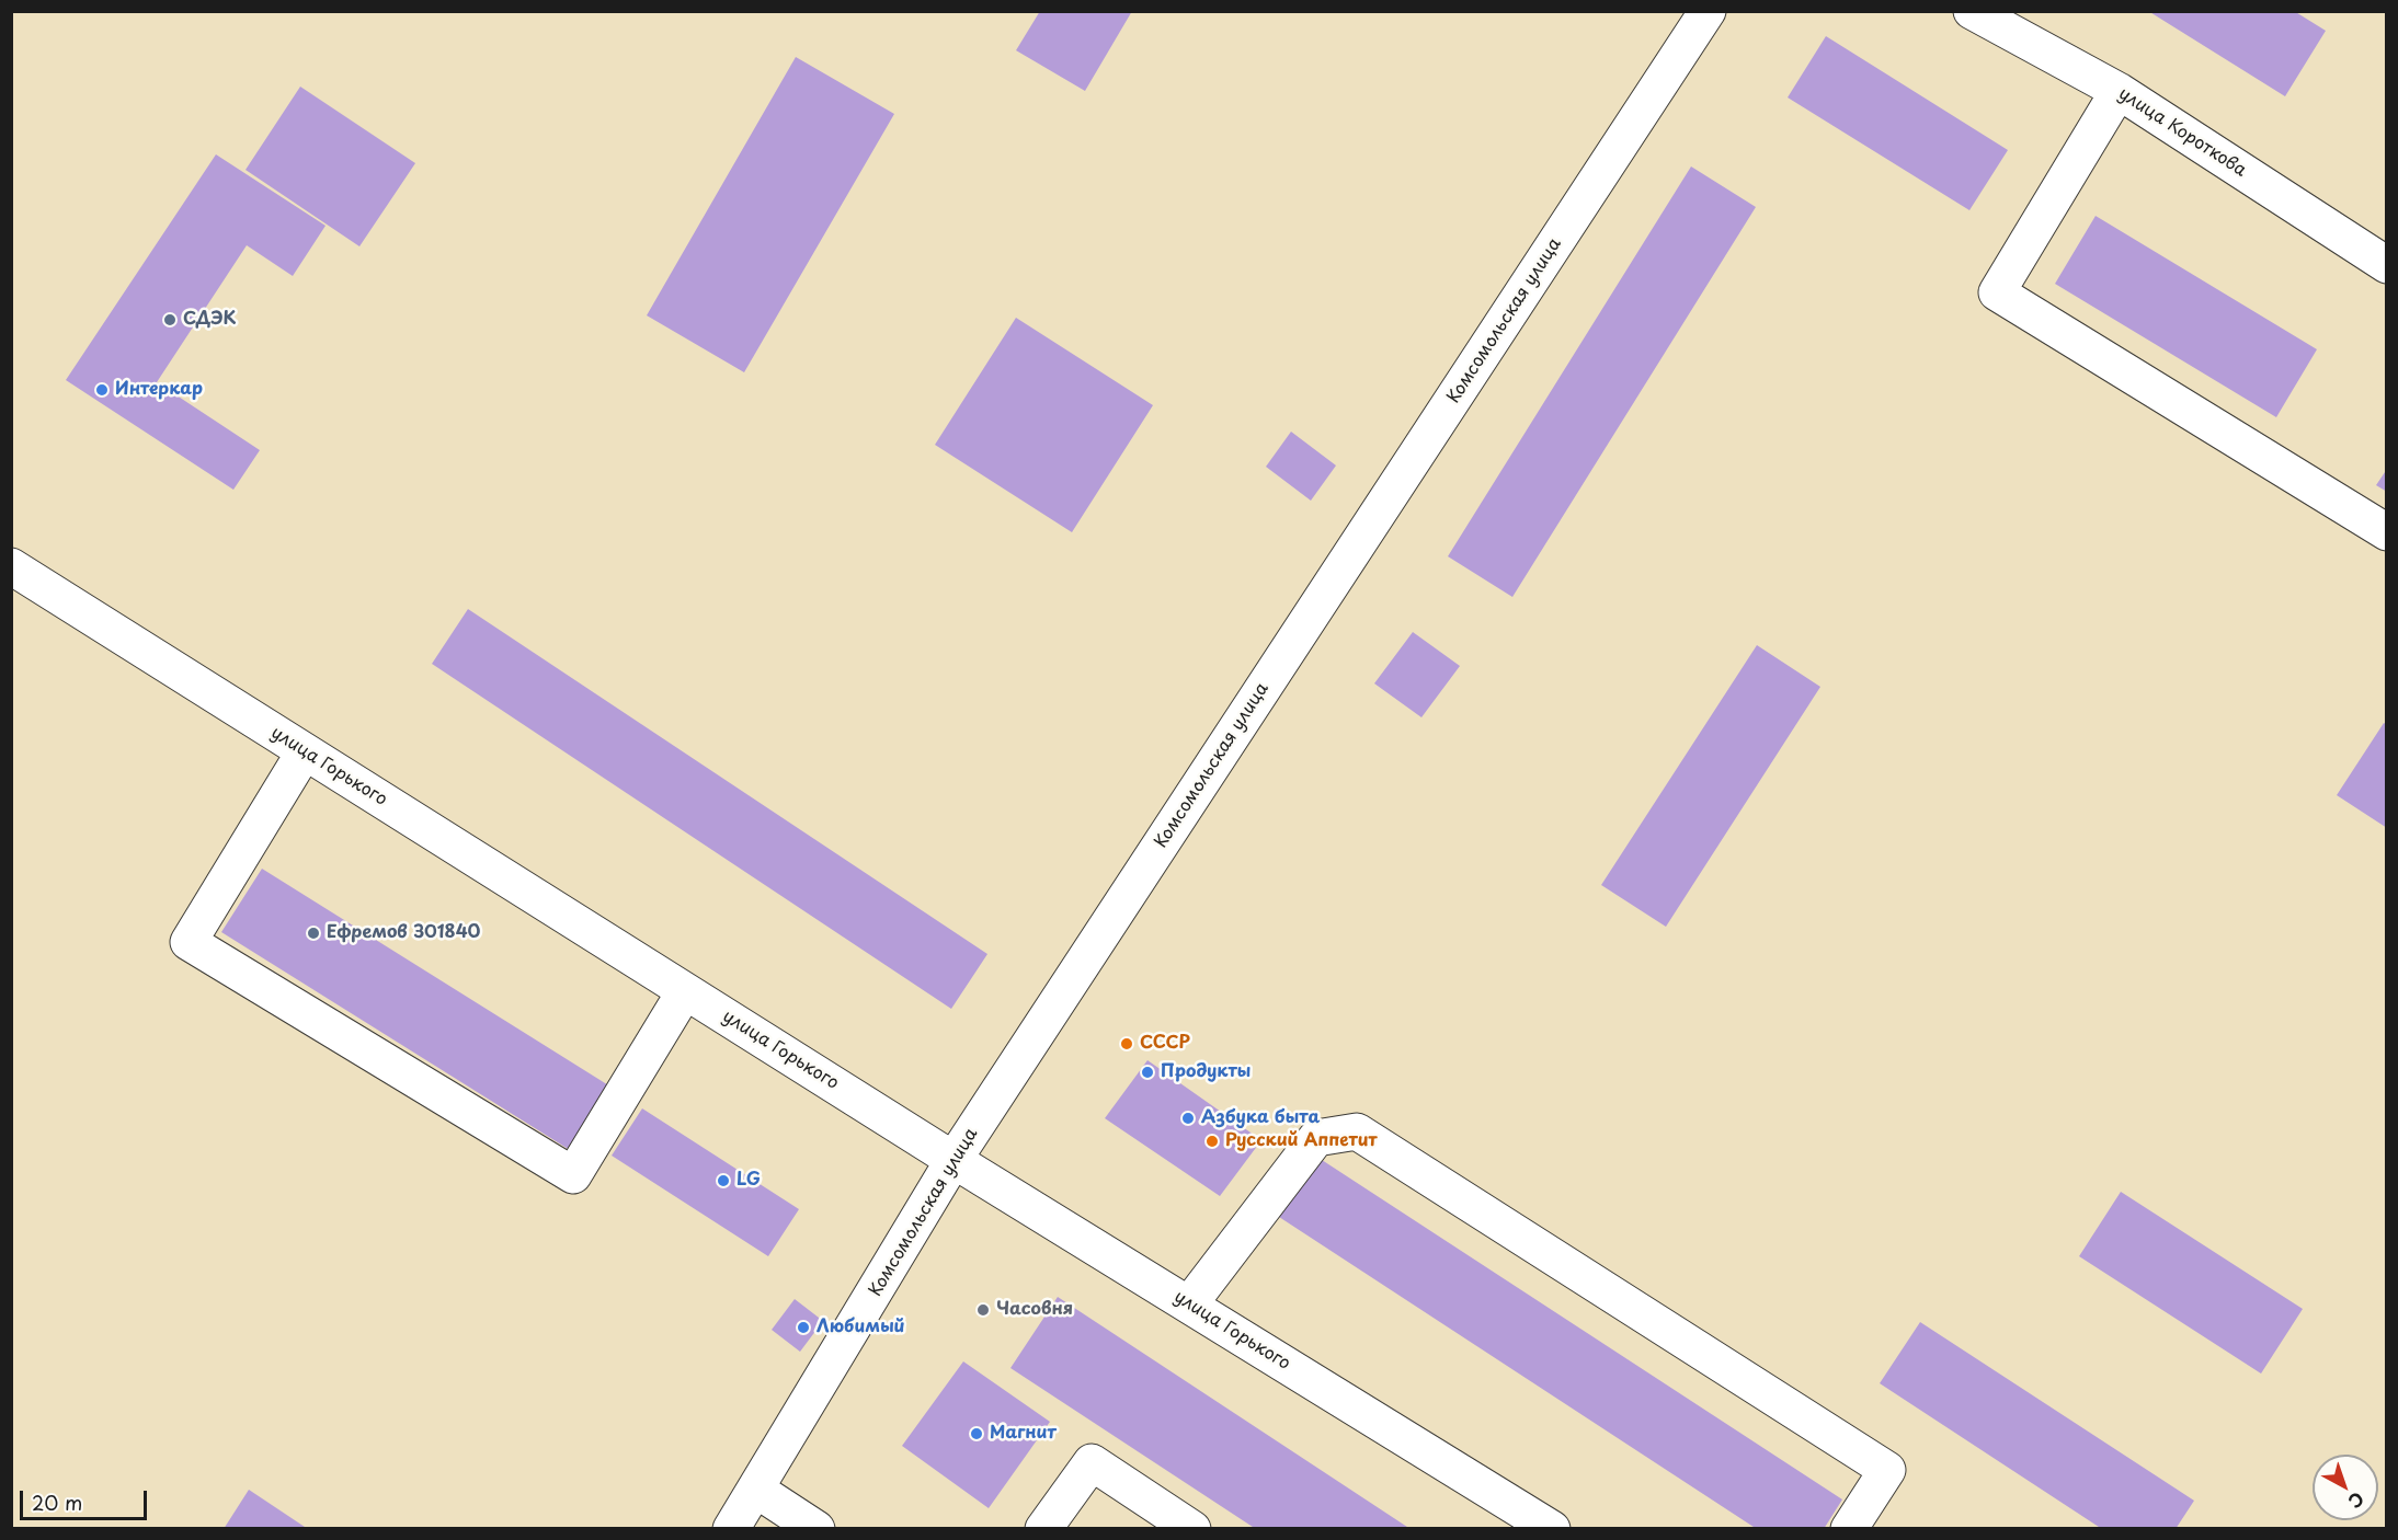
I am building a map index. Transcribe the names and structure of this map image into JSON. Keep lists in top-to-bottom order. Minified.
{"streets":{"street":["улица Короткова","Комсомольская улица","улица Горького"]},"crossings":[["Комсомольская улица","улица Горького"]],"places":["СДЭК","Интеркар","Ефремов 301840","СССР","Продукты","Азбука быта","Русский Аппетит","LG","Часовня","Любимый","Магнит"],"scale_bar":"20 m","north":"bottom right"}
